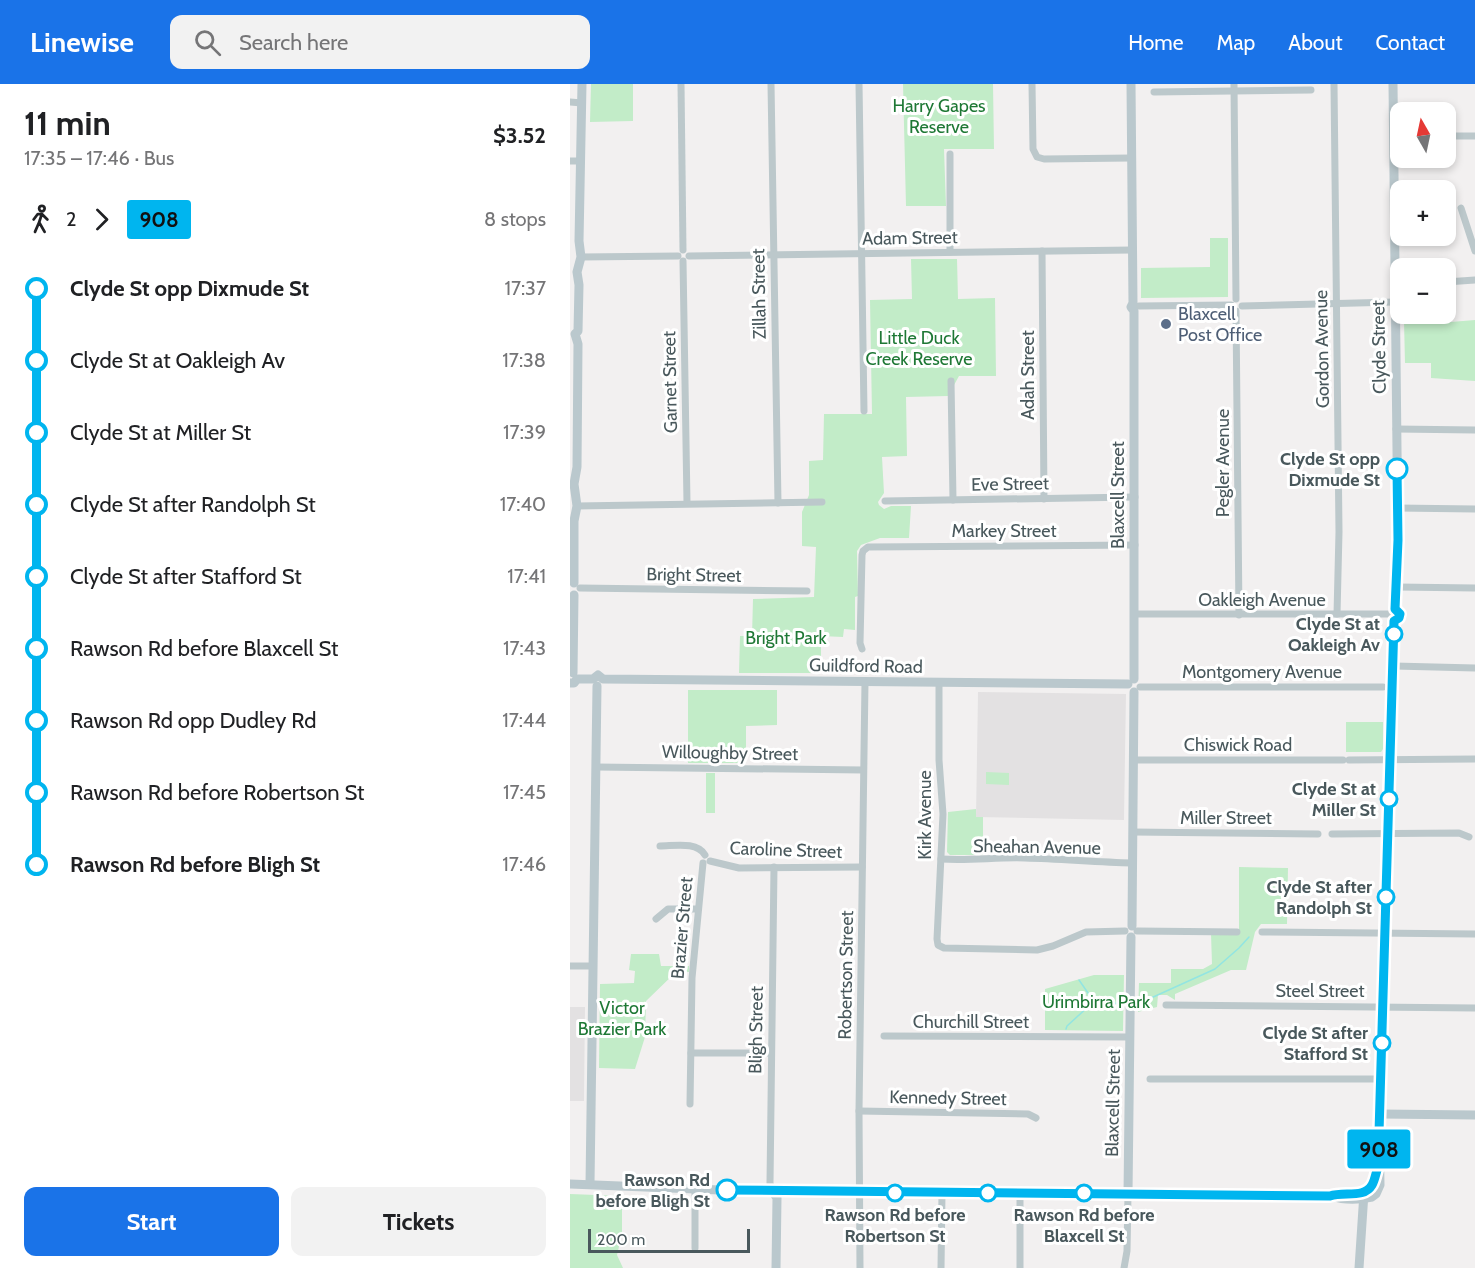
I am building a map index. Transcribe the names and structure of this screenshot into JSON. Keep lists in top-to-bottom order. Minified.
{"streets":{"street":["Adam Street","Zillah Street","Clyde Street","Gordon Avenue","Adah Street","Garnet Street","Pegler Avenue","Eve Street","Blaxcell Street","Markey Street","Bright Street","Oakleigh Avenue","Guildford Road","Montgomery Avenue","Chiswick Road","Willoughby Street","Kirk Avenue","Miller Street","Sheahan Avenue","Caroline Street","Brazier Street","Robertson Street","Steel Street","Churchill Street","Bligh Street","Kennedy Street"]},"crossings":[["Adam Street","Zillah Street"],["Adam Street","Adah Street"],["Adam Street","Garnet Street"],["Adam Street","Blaxcell Street"],["Clyde Street","Oakleigh Avenue"],["Clyde Street","Chiswick Road"],["Clyde Street","Steel Street"],["Gordon Avenue","Oakleigh Avenue"],["Adah Street","Eve Street"],["Pegler Avenue","Oakleigh Avenue"],["Eve Street","Blaxcell Street"],["Blaxcell Street","Markey Street"],["Blaxcell Street","Oakleigh Avenue"],["Blaxcell Street","Guildford Road"],["Blaxcell Street","Montgomery Avenue"],["Blaxcell Street","Chiswick Road"],["Blaxcell Street","Kirk Avenue"],["Blaxcell Street","Miller Street"],["Blaxcell Street","Sheahan Avenue"],["Blaxcell Street","Churchill Street"],["Guildford Road","Montgomery Avenue"],["Guildford Road","Kirk Avenue"],["Guildford Road","Robertson Street"],["Willoughby Street","Robertson Street"],["Kirk Avenue","Sheahan Avenue"],["Caroline Street","Brazier Street"],["Caroline Street","Robertson Street"],["Caroline Street","Bligh Street"],["Robertson Street","Kennedy Street"]],"parks":["Harry Gapes Reserve","Little Duck Creek Reserve","Bright Park","Urimbirra Park","Victor Brazier Park"],"places":["Blaxcell Post Office","Clyde St opp Dixmude St","Clyde St at Oakleigh Av","Clyde St at Miller St","Clyde St after Randolph St","Clyde St after Stafford St","Rawson Rd before Bligh St","Rawson Rd before Robertson St","Rawson Rd before Blaxcell St"],"lines":["bus line 908"],"scale_bar":"200 m","north":"top","page":{"header":"Linewise","search":"Search here","nav":["Home","Map","About","Contact"],"heading":["11 min","17:35 – 17:46 · Bus","$3.52"],"on_map":"908","map_buttons":["+","−"],"legs":["2","908","8 stops"],"list":[{"name":"Clyde St opp Dixmude St","value":"17:37"},{"name":"Clyde St at Oakleigh Av","value":"17:38"},{"name":"Clyde St at Miller St","value":"17:39"},{"name":"Clyde St after Randolph St","value":"17:40"},{"name":"Clyde St after Stafford St","value":"17:41"},{"name":"Rawson Rd before Blaxcell St","value":"17:43"},{"name":"Rawson Rd opp Dudley Rd","value":"17:44"},{"name":"Rawson Rd before Robertson St","value":"17:45"},{"name":"Rawson Rd before Bligh St","value":"17:46"}],"buttons":["Start","Tickets"],"scale":"200 m"}}
